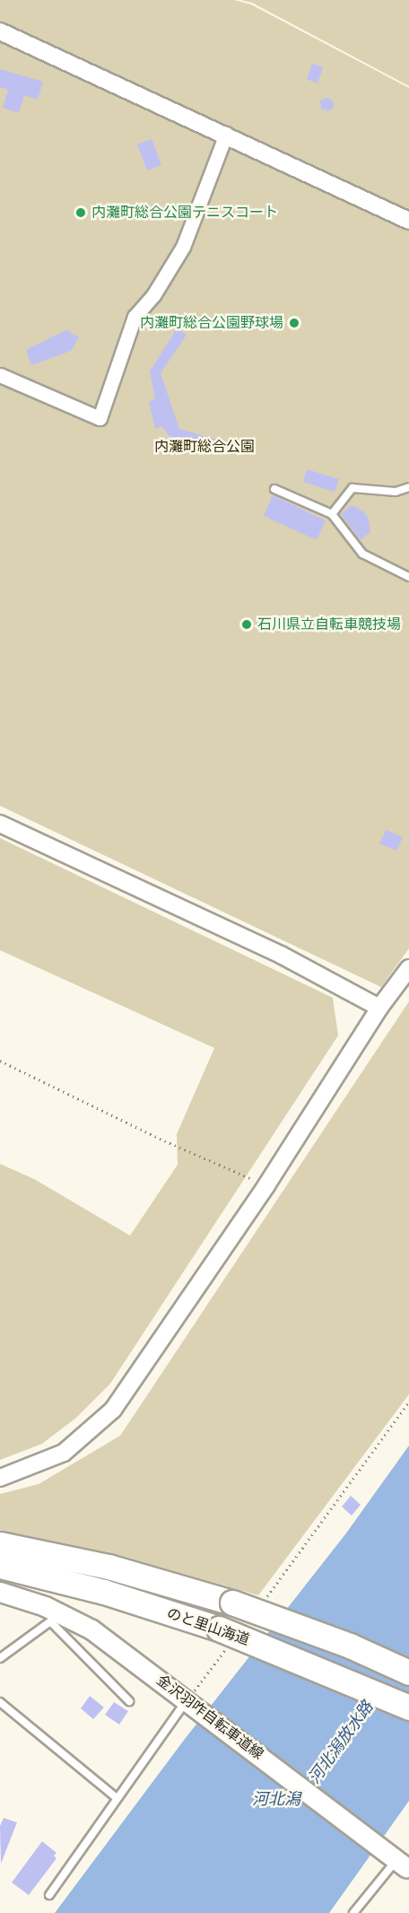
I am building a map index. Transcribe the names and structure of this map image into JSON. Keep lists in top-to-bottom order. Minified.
{"streets":{"highway":["のと里山海道"],"main road":["金沢羽咋自転車道線"]},"water":["河北潟放水路","河北潟"],"parks":["内灘町総合公園"],"places":["内灘町総合公園テニスコート","内灘町総合公園野球場","石川県立自転車競技場"]}
